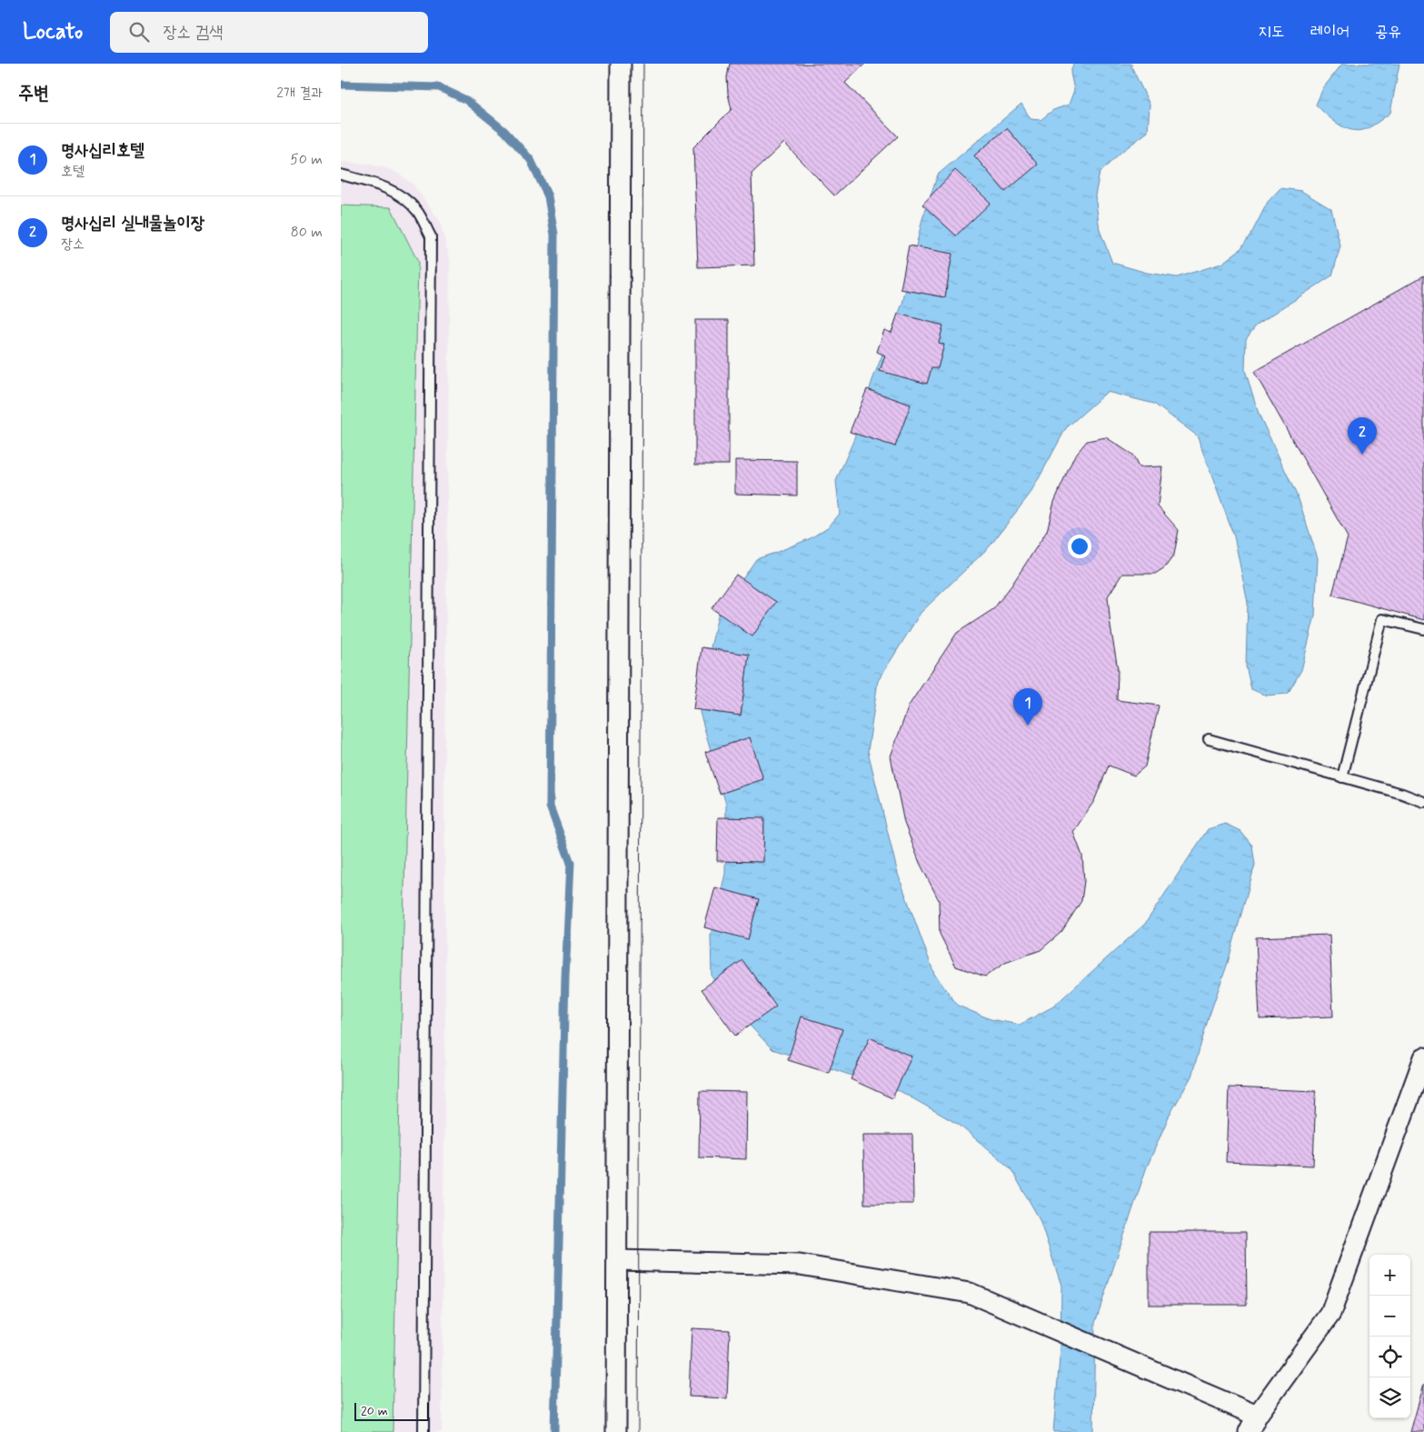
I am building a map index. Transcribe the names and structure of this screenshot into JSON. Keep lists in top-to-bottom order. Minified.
{"scale_bar":"20 m","page":{"header":"Locato","search":"장소 검색","nav":["지도","레이어","공유"],"heading":["주변","2개 결과"],"list":[{"mark":"1","name":"명사십리호텔","note":"호텔","value":"50 m"},{"mark":"2","name":"명사십리 실내물놀이장","note":"장소","value":"80 m"}],"pins":["2","1"],"map_buttons":["+","−"],"scale":"20 m"}}
